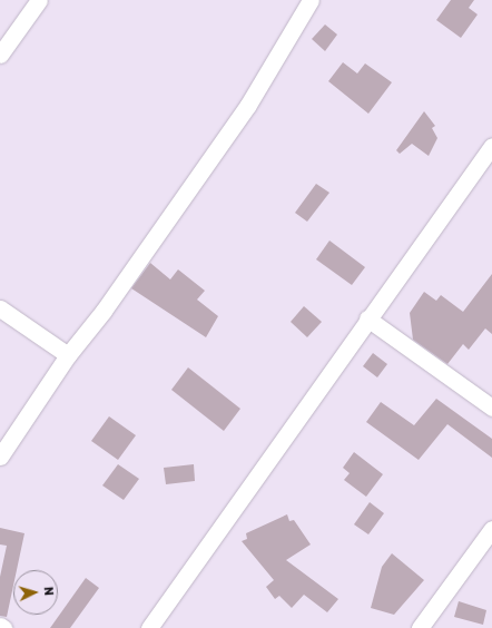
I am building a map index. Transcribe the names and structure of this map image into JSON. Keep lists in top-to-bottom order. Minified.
{"north":"right"}
